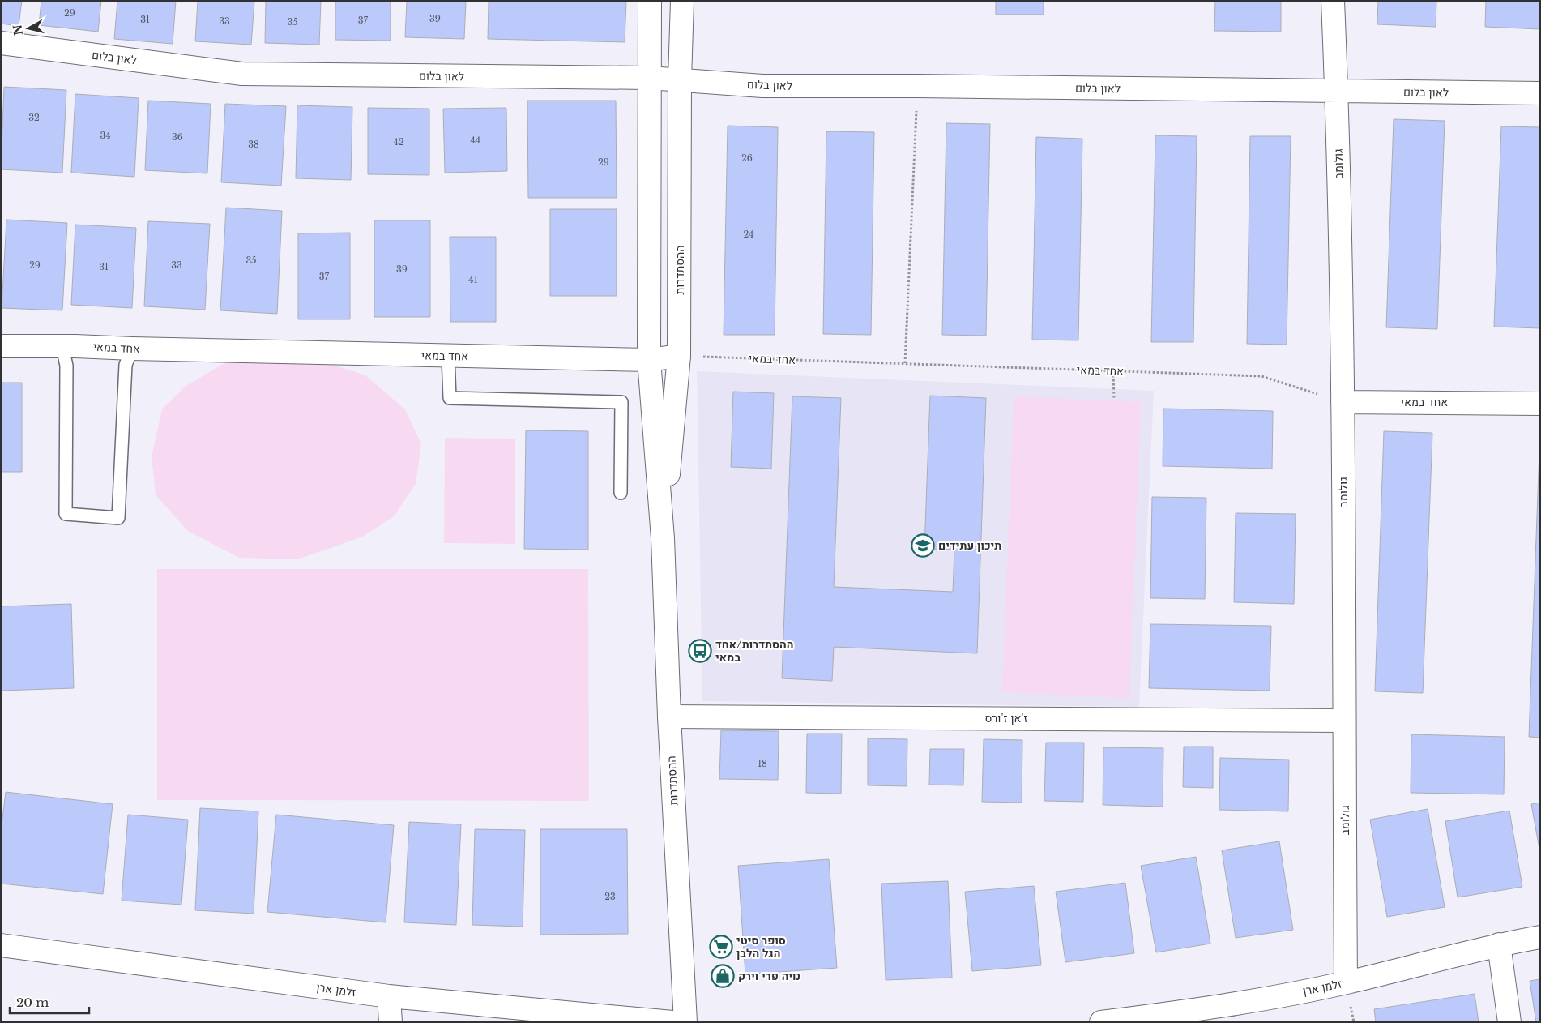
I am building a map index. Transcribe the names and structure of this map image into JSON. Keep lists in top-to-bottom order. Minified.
{"streets":{"street":["לאון בלום","גולומב","ההסתדרות","אחד במאי","ז'אן ז'ורס","זלמן ארן"]},"crossings":[["לאון בלום","גולומב"],["לאון בלום","ההסתדרות"],["גולומב","אחד במאי"],["גולומב","ז'אן ז'ורס"],["גולומב","זלמן ארן"],["ההסתדרות","אחד במאי"],["ההסתדרות","ז'אן ז'ורס"]],"places":{"school or university":["תיכון עתידים"],"bus stop":["ההסתדרות/אחד במאי"],"supermarket":["סופר סיטי הגל הלבן"],"shop":["נויה פרי וירק"]},"house_numbers":["29","39","31","37","33","35","32","34","36","44","42","38","26","29","24","35","29","33","31","39","37","41","18","23"],"scale_bar":"20 m","north":"left"}
